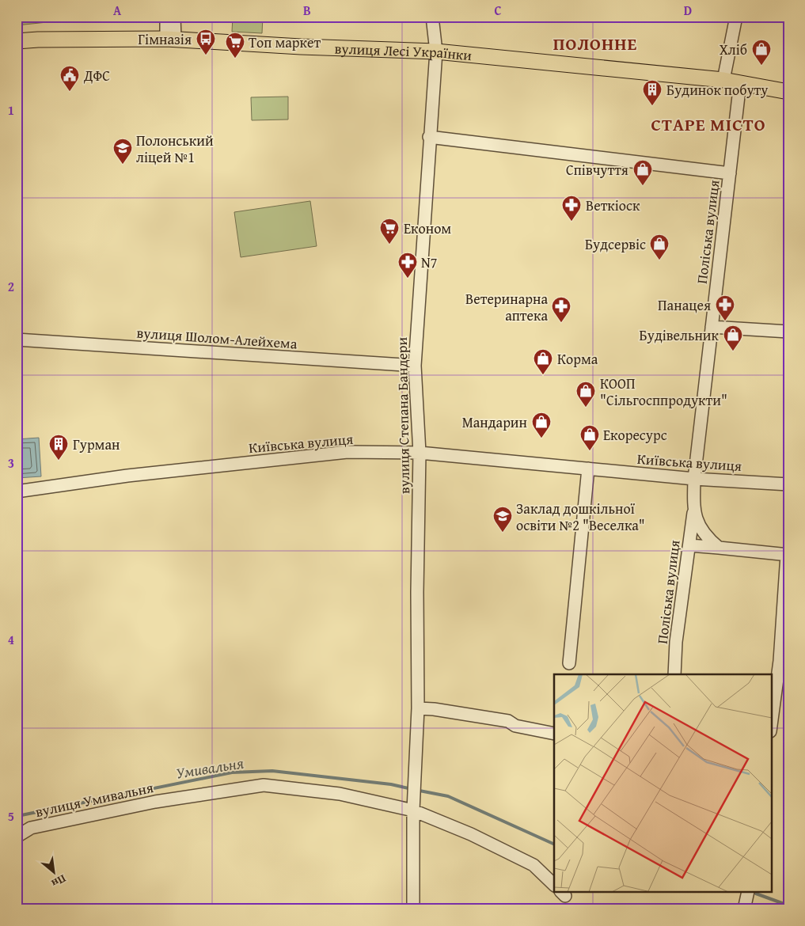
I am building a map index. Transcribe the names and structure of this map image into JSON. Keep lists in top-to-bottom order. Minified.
{"streets":{"main road":["вулиця Лесі Українки"],"street":["Поліська вулиця","вулиця Шолом-Алейхема","вулиця Степана Бандери","Київська вулиця","вулиця Умивальня"]},"crossings":[["вулиця Лесі Українки","Поліська вулиця"],["вулиця Лесі Українки","вулиця Степана Бандери"],["Поліська вулиця","Київська вулиця"],["вулиця Шолом-Алейхема","вулиця Степана Бандери"],["вулиця Степана Бандери","Київська вулиця"],["вулиця Степана Бандери","вулиця Умивальня"]],"districts":["ПОЛОННЕ","СТАРЕ МІСТО"],"water":["Умивальня"],"places":{"bus stop":["Гімназія"],"supermarket":["Топ маркет","Економ"],"shop":["Хліб","Співчуття","Будсервіс","Будівельник","Корма","КООП \"Сільгосппродукти\"","Мандарин","Екоресурс"],"public building":["ДФС"],"building":["Будинок побуту","Гурман"],"school or university":["Полонський ліцей №1","Заклад дошкільної освіти №2 \"Веселка\""],"pharmacy":["Веткіоск","N7","Панацея","Ветеринарна аптека"]},"north":"bottom right","grid":{"columns":["A","B","C","D"],"rows":["1","2","3","4","5"]}}
